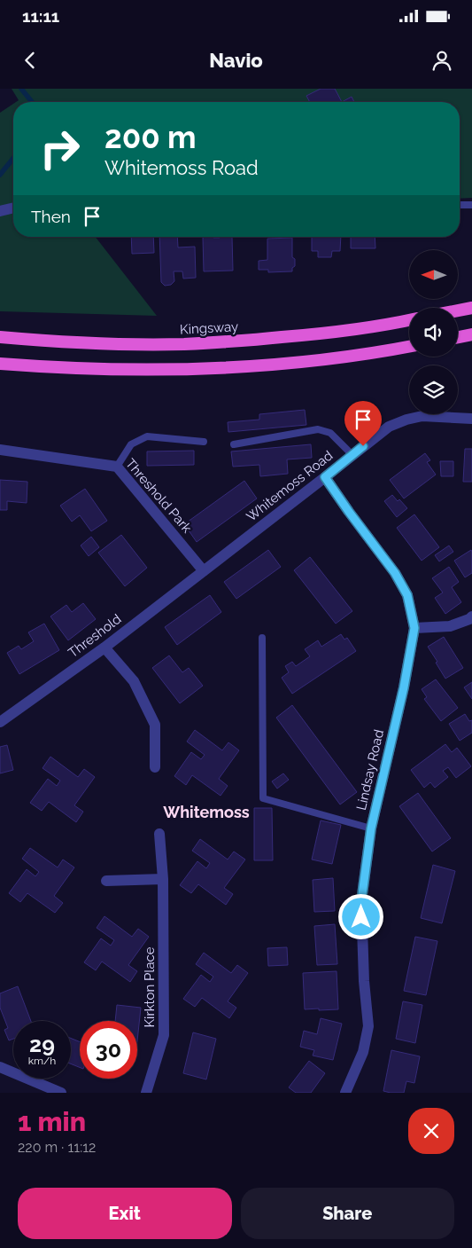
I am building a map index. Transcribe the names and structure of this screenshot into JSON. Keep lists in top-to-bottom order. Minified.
{"streets":{"highway":["Kingsway"],"street":["Whitemoss Road","Threshold Park","Threshold","Lindsay Road","Kirkton Place"]},"crossings":[["Whitemoss Road","Threshold Park"],["Whitemoss Road","Threshold"],["Whitemoss Road","Lindsay Road"],["Threshold Park","Threshold"]],"districts":["Whitemoss"],"north":"left","page":{"status":"11:11","header":"Navio","turn":["200 m","Whitemoss Road"],"then":"Then","speed":"29 km/h","limit":"30","heading":["1 min","220 m · 11:12"],"buttons":["Exit","Share"]}}
